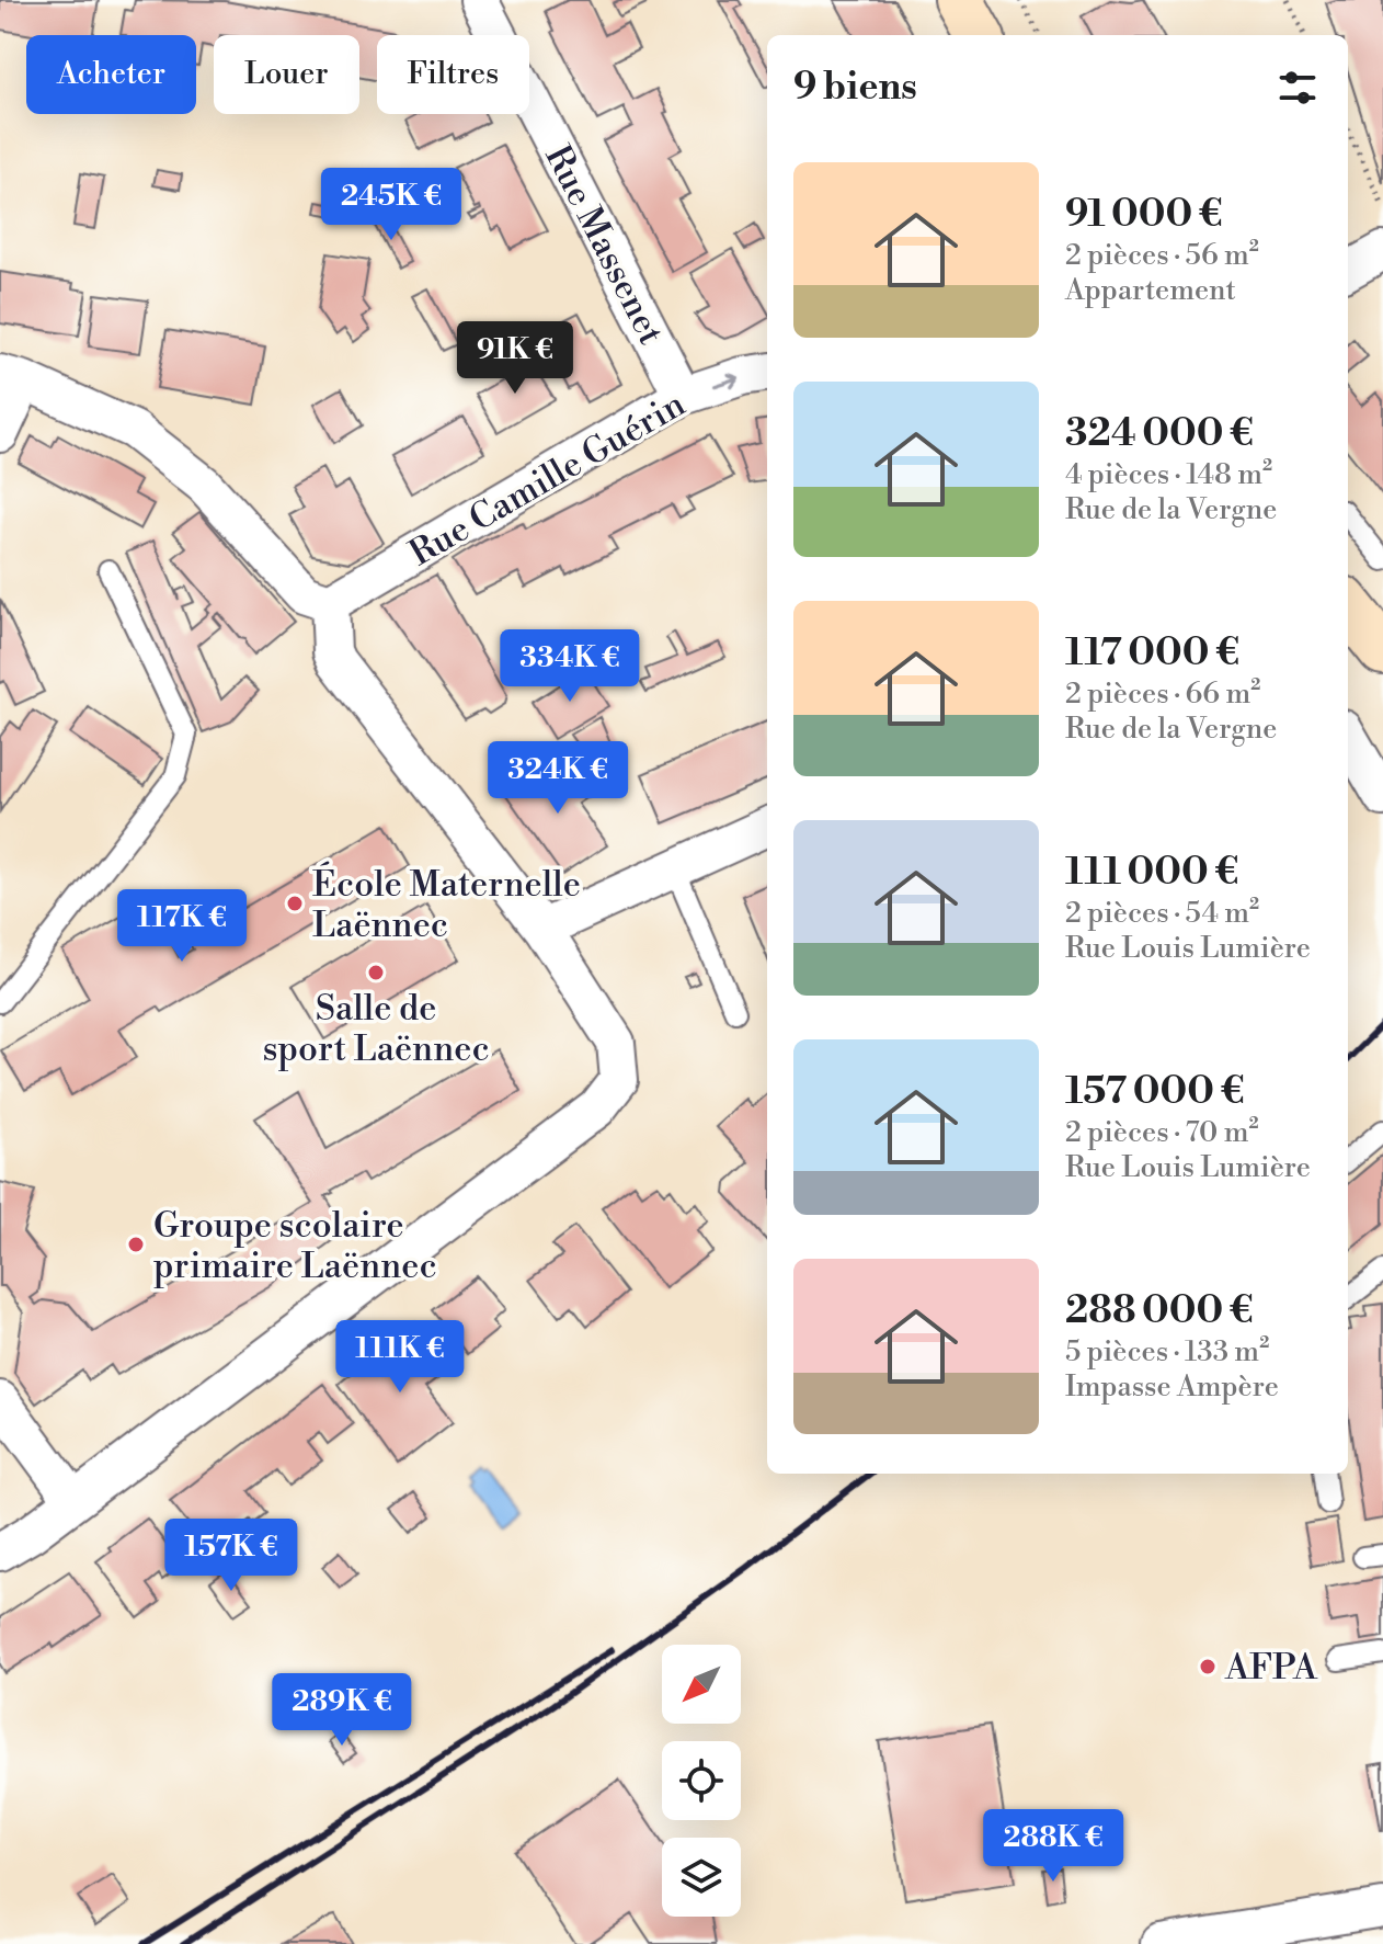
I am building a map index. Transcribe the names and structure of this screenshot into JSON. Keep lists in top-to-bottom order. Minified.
{"streets":{"street":["Rue Massenet","Rue Camille Guérin"]},"crossings":[["Rue Massenet","Rue Camille Guérin"]],"places":["École Maternelle Laënnec","Salle de sport Laënnec","Groupe scolaire primaire Laënnec","AFPA"],"north":"bottom left","page":{"chip":["Acheter","Louer","Filtres"],"heading":"9 biens","list":[{"name":"91 000 €","note":"2 pièces · 56 m² · Appartement"},{"name":"324 000 €","note":"4 pièces · 148 m² · Rue de la Vergne"},{"name":"117 000 €","note":"2 pièces · 66 m² · Rue de la Vergne"},{"name":"111 000 €","note":"2 pièces · 54 m² · Rue Louis Lumière"},{"name":"157 000 €","note":"2 pièces · 70 m² · Rue Louis Lumière"},{"name":"288 000 €","note":"5 pièces · 133 m² · Impasse Ampère"}],"price":["245K €","91K €","334K €","324K €","117K €","111K €","157K €","289K €","288K €"]}}
